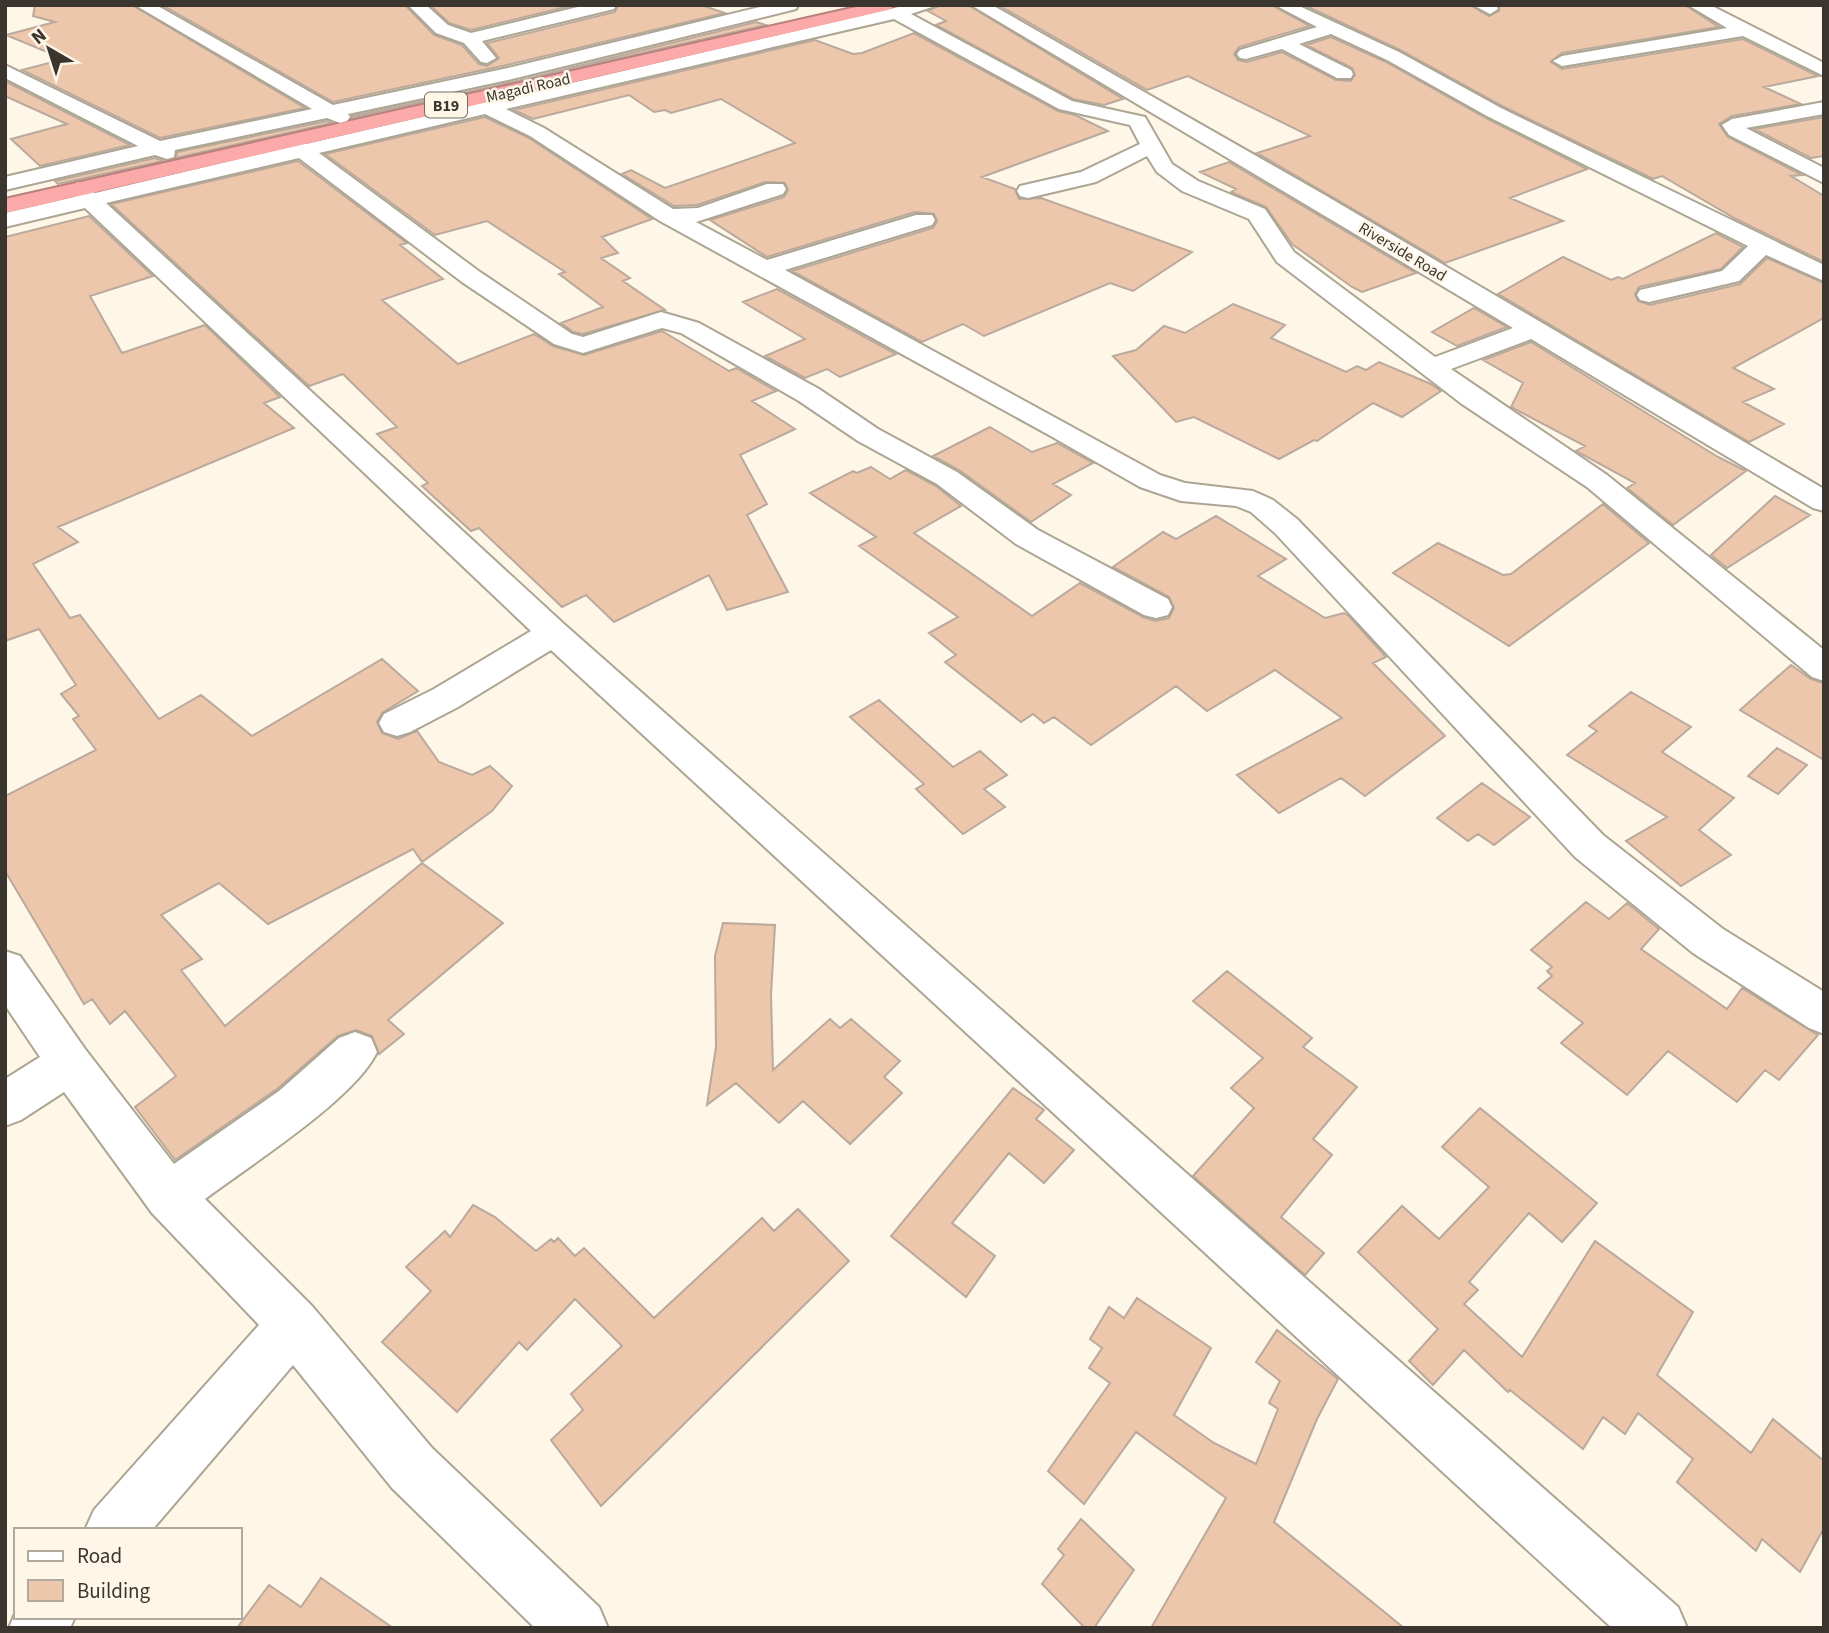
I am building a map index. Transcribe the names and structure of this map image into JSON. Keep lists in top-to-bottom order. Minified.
{"streets":{"highway":["Magadi Road","B19"],"street":["Riverside Road"]},"legend":["Road","Building"],"north":"top left"}
